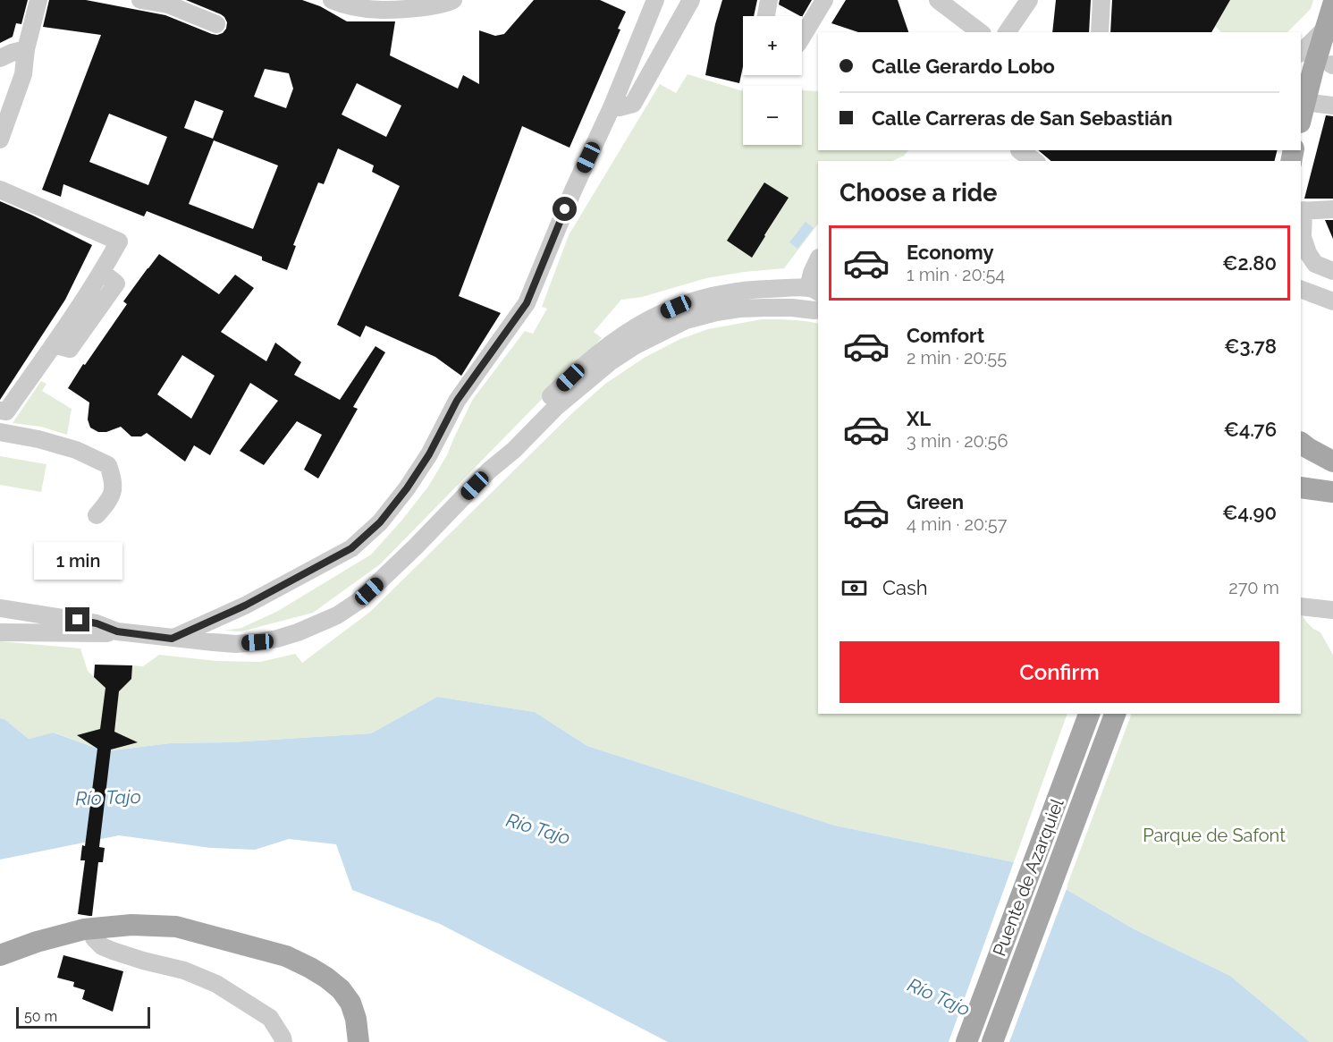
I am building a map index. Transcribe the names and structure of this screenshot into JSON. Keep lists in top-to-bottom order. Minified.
{"streets":{"main road":["Puente de Azarquiel"]},"water":["Río Tajo"],"parks":["Parque de Safont"],"scale_bar":"50 m","page":{"map_buttons":["+","−"],"banner":["Calle Gerardo Lobo","Calle Carreras de San Sebastián"],"heading":"Choose a ride","list":[{"name":"Economy","note":"1 min · 20:54","value":"€2.80"},{"name":"Comfort","note":"2 min · 20:55","value":"€3.78"},{"name":"XL","note":"3 min · 20:56","value":"€4.76"},{"name":"Green","note":"4 min · 20:57","value":"€4.90"}],"bubble":"1 min","pay":["Cash","270 m"],"buttons":"Confirm","scale":"50 m"}}
